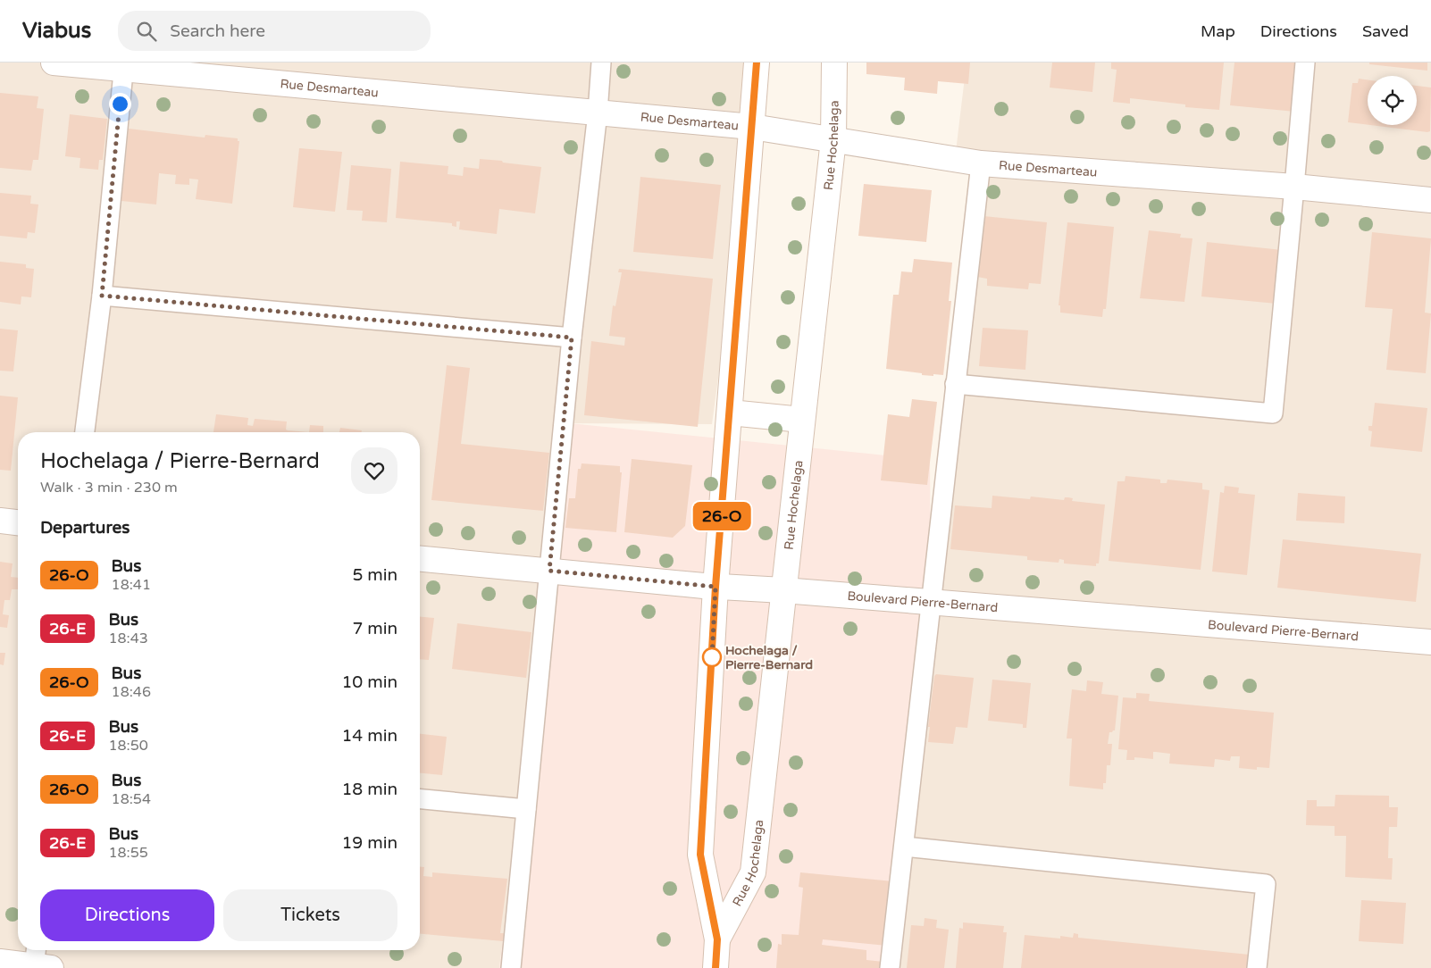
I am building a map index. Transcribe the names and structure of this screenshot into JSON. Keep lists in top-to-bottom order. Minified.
{"streets":{"street":["Rue Desmarteau","Rue Hochelaga","Boulevard Pierre-Bernard"]},"crossings":[["Rue Desmarteau","Rue Hochelaga"],["Rue Hochelaga","Boulevard Pierre-Bernard"]],"places":["Hochelaga / Pierre-Bernard"],"lines":["bus line 26-O"],"page":{"header":"Viabus","search":"Search here","nav":["Map","Directions","Saved"],"on_map":"26-O","heading":[["Hochelaga / Pierre-Bernard","Walk · 3 min · 230 m"],"Departures"],"list":[{"mark":"26-O","name":"Bus","note":"18:41","value":"5 min"},{"mark":"26-E","name":"Bus","note":"18:43","value":"7 min"},{"mark":"26-O","name":"Bus","note":"18:46","value":"10 min"},{"mark":"26-E","name":"Bus","note":"18:50","value":"14 min"},{"mark":"26-O","name":"Bus","note":"18:54","value":"18 min"},{"mark":"26-E","name":"Bus","note":"18:55","value":"19 min"}],"buttons":["Directions","Tickets"]}}
